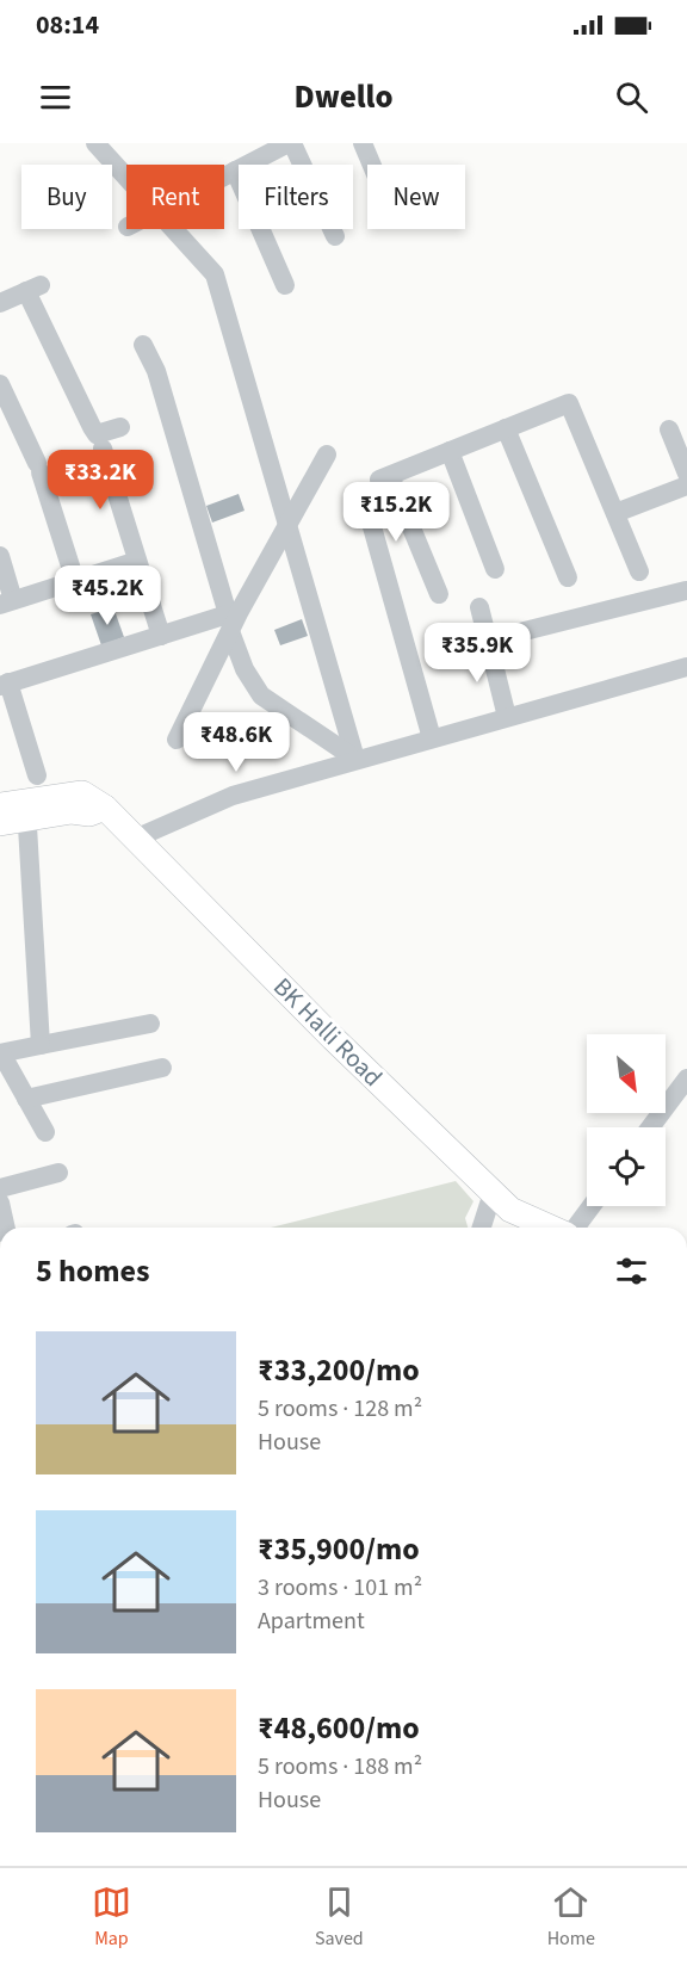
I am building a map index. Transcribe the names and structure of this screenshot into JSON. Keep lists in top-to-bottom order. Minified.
{"streets":{"main road":["BK Halli Road"]},"north":"bottom right","page":{"status":"08:14","header":"Dwello","chip":["Buy","Rent","Filters","New"],"price":["₹33.2K","₹15.2K","₹45.2K","₹35.9K","₹48.6K"],"heading":"5 homes","list":[{"name":"₹33,200/mo","note":"5 rooms · 128 m² · House"},{"name":"₹35,900/mo","note":"3 rooms · 101 m² · Apartment"},{"name":"₹48,600/mo","note":"5 rooms · 188 m² · House"}],"tabs":["Map","Saved","Home"]}}
